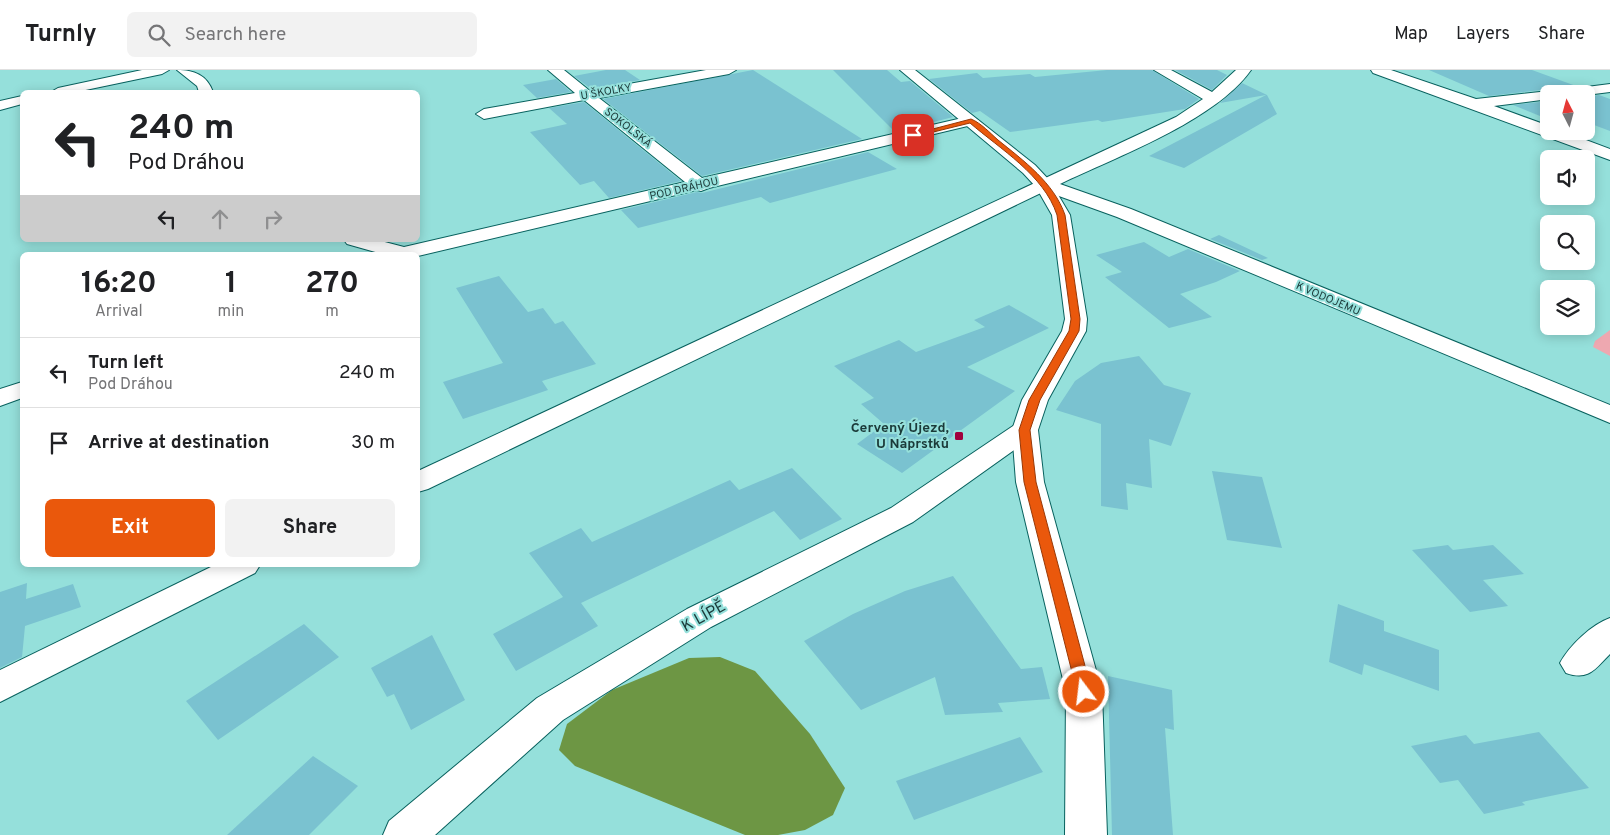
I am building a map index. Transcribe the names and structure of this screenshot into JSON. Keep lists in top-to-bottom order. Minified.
{"streets":{"street":["U ŠKOLKY","SOKOLSKÁ","POD DRÁHOU","K VODOJEMU","K LÍPĚ"]},"crossings":[["U ŠKOLKY","SOKOLSKÁ"],["SOKOLSKÁ","POD DRÁHOU"]],"places":{"transit":["Červený Újezd, U Náprstků"]},"north":"top","page":{"header":"Turnly","search":"Search here","nav":["Map","Layers","Share"],"turn":["240 m","Pod Dráhou"],"eta":["16:20","Arrival","1","min","270","m"],"list":[{"name":"Turn left","note":"Pod Dráhou","value":"240 m"},{"name":"Arrive at destination","value":"30 m"}],"buttons":["Exit","Share"]}}
